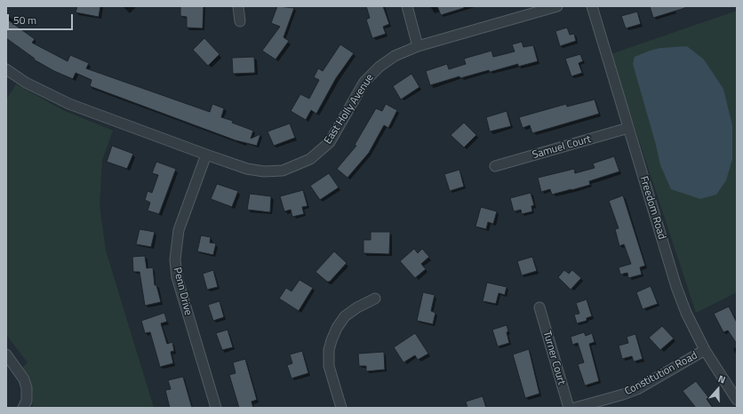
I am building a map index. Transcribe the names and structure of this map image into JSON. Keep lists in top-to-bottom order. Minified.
{"streets":{"street":["East Holly Avenue","Samuel Court","Freedom Road","Penn Drive","Turner Court","Constitution Road"]},"crossings":[["East Holly Avenue","Penn Drive"],["Samuel Court","Freedom Road"],["Freedom Road","Constitution Road"]],"scale_bar":"50 m","north":"top"}
